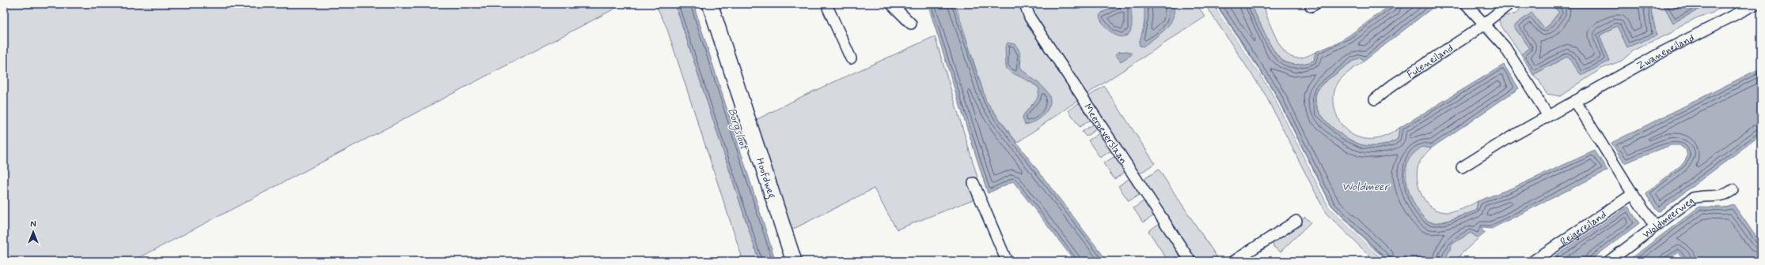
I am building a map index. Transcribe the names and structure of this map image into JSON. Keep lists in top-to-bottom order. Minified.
{"streets":{"main road":["Hoofdweg"],"street":["Zwaneneiland","Futeneiland","Meeroeverslaan","Woldmeerweg","Reigereiland"]},"water":["Borgsloot","Woldmeer"],"north":"top"}
